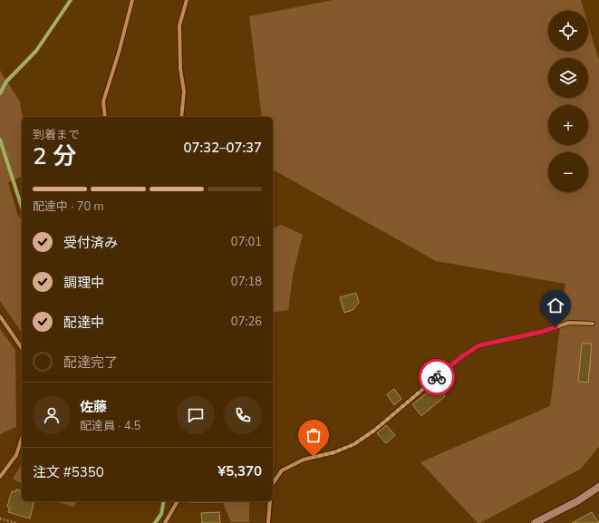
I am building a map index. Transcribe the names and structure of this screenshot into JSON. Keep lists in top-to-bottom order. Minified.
{"page":{"map_buttons":["+","−"],"heading":["2 分","到着まで","07:32–07:37"],"panel":["佐藤","配達員 · 4.5","注文 #5350","¥5,370"],"bar":"配達中 · 70 m","list":[["受付済み","07:01"],["調理中","07:18"],["配達中","07:26"],"配達完了"]}}
